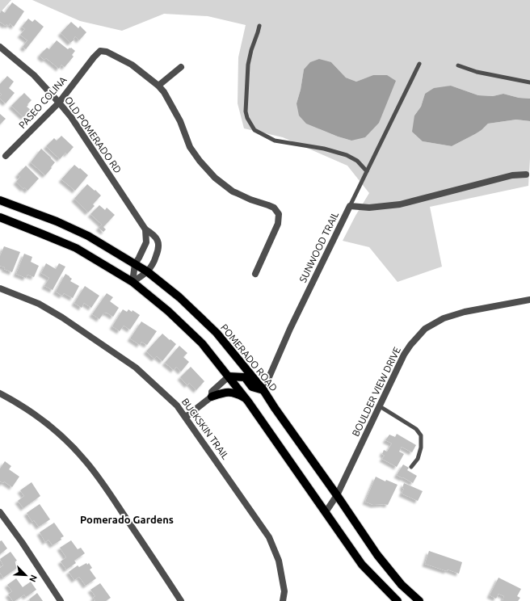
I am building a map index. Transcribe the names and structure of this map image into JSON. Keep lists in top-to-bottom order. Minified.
{"streets":{"main road":["POMERADO ROAD"],"street":["PASEO COLINA","OLD POMERADO RD","SUNWOOD TRAIL","BOULDER VIEW DRIVE","BUCKSKIN TRAIL"]},"crossings":[["PASEO COLINA","OLD POMERADO RD"],["OLD POMERADO RD","POMERADO ROAD"],["SUNWOOD TRAIL","POMERADO ROAD"],["POMERADO ROAD","BOULDER VIEW DRIVE"]],"districts":["Pomerado Gardens"],"north":"bottom right"}
